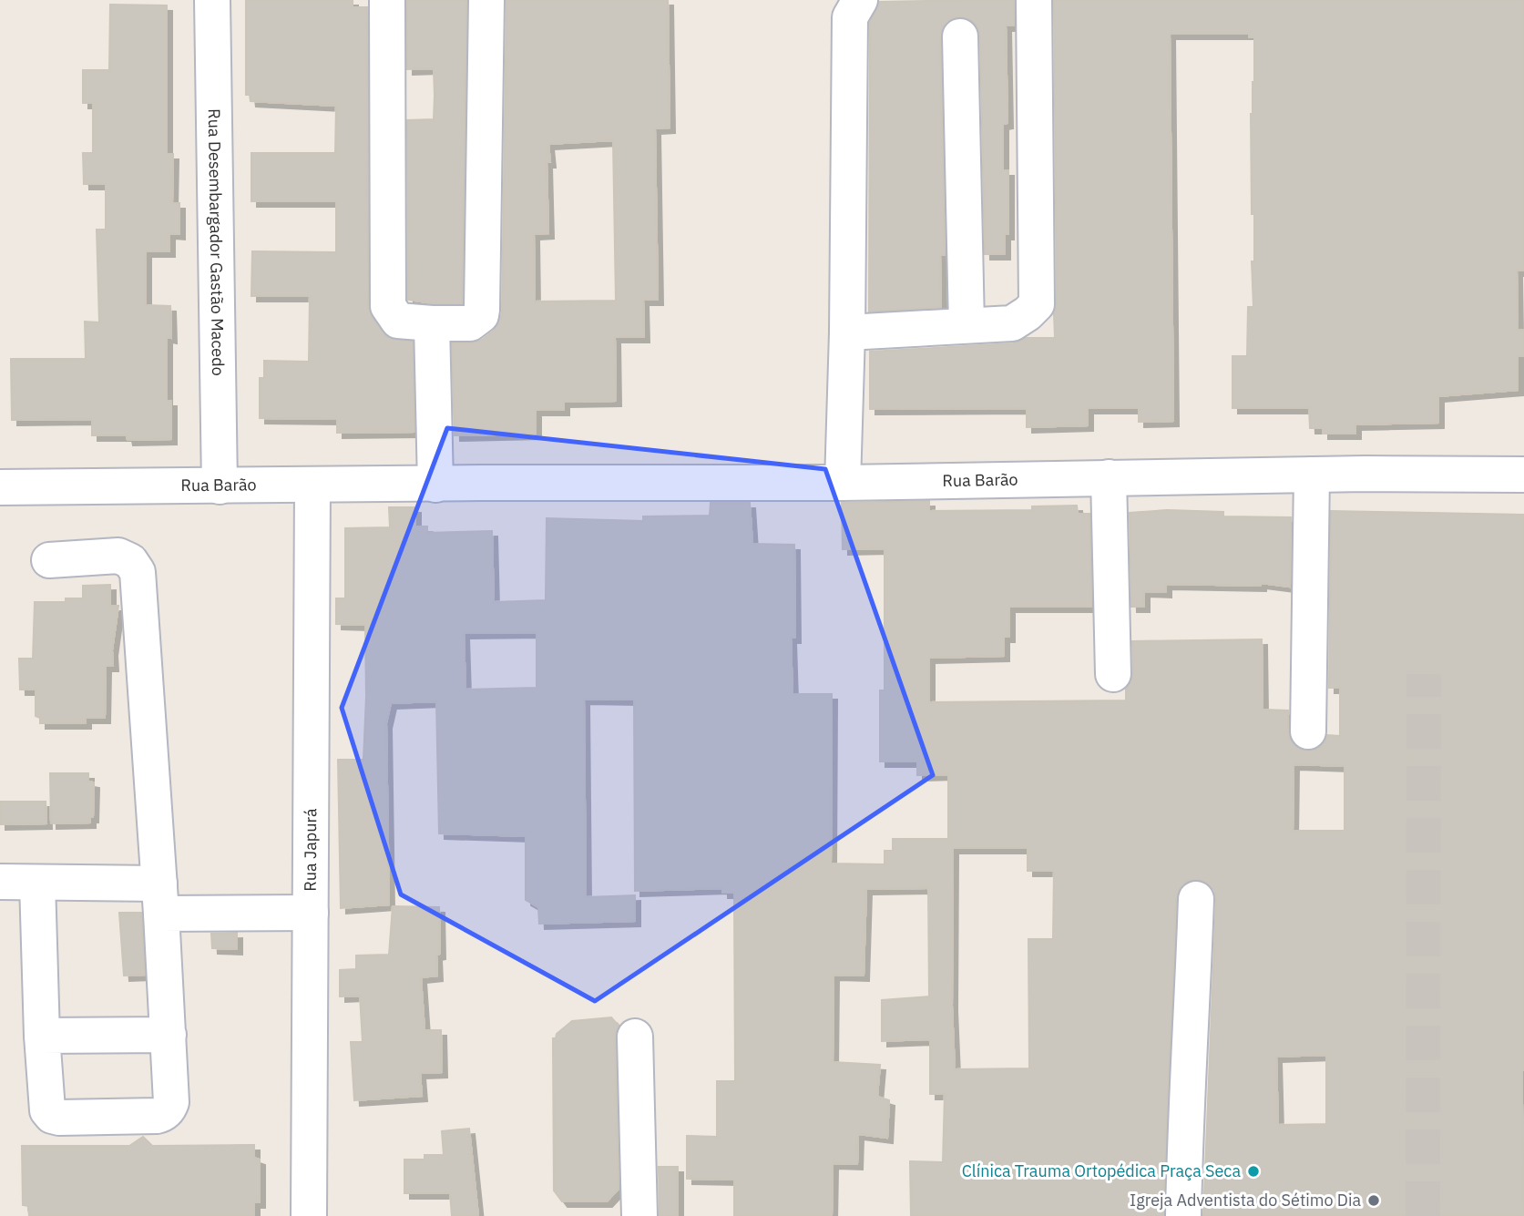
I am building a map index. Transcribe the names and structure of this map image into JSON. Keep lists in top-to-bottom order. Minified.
{"streets":{"street":["Rua Desembargador Gastão Macedo","Rua Barão","Rua Japurá"]},"crossings":[["Rua Desembargador Gastão Macedo","Rua Barão"],["Rua Barão","Rua Japurá"]],"places":["Clínica Trauma Ortopédica Praça Seca","Igreja Adventista do Sétimo Dia"]}
